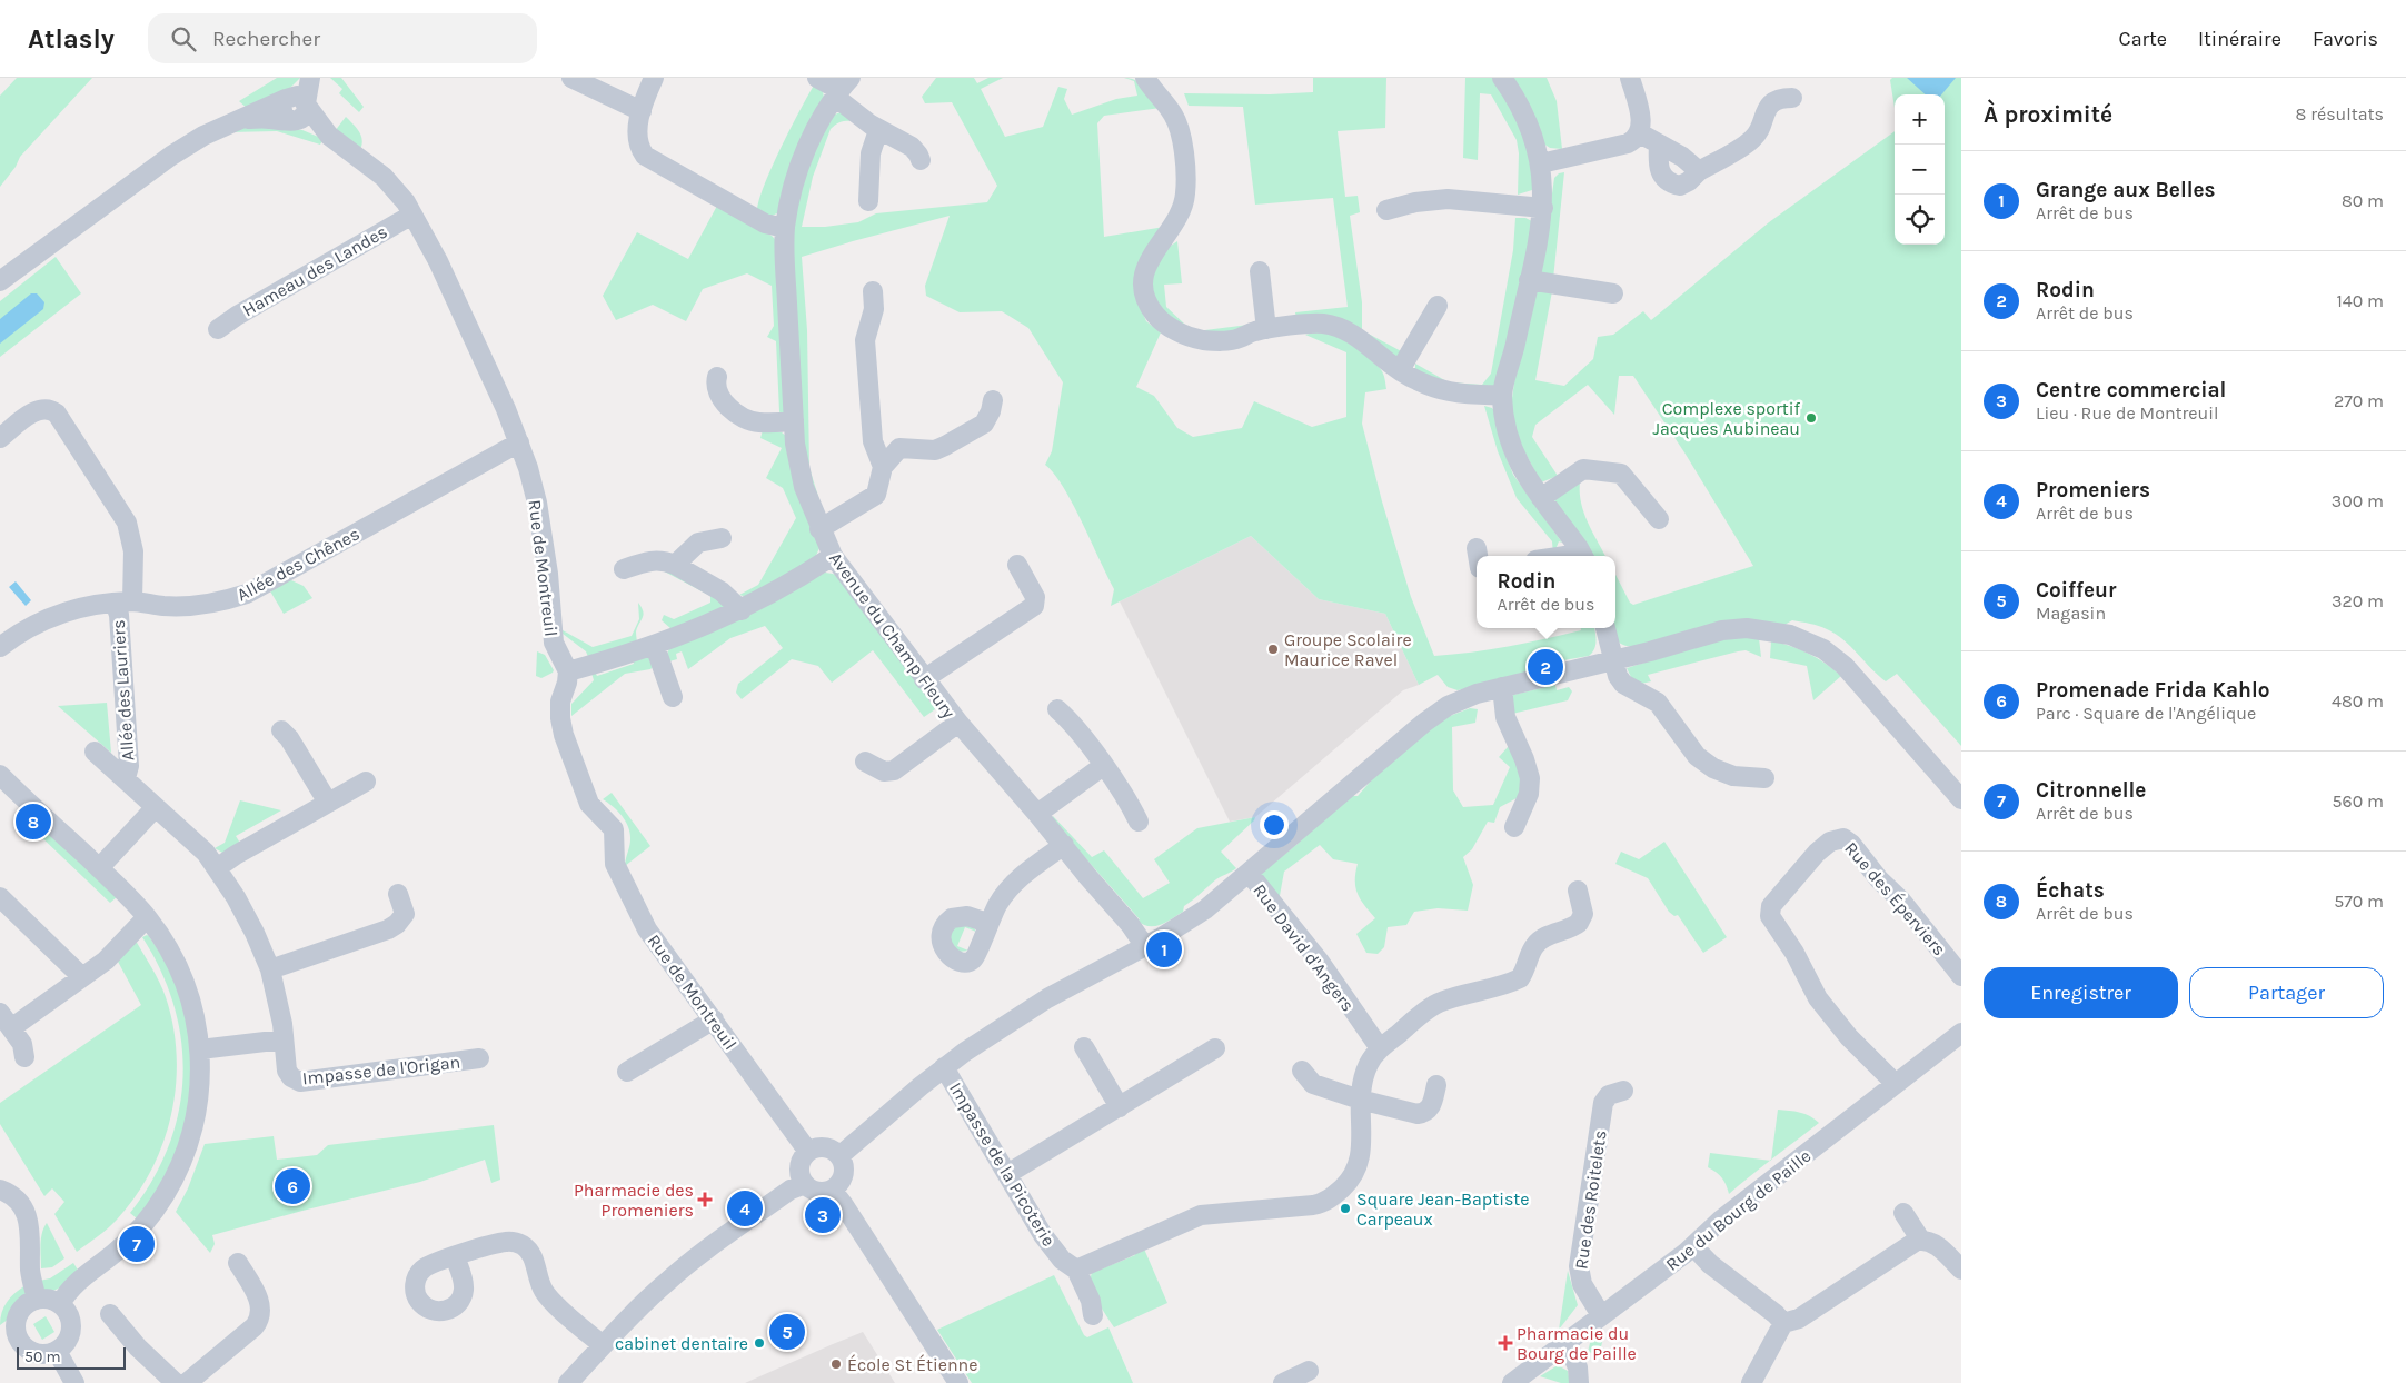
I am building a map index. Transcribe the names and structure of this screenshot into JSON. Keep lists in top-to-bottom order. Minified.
{"streets":{"street":["Hameau des Landes","Allée des Chênes","Rue de Montreuil","Avenue du Champ Fleury","Allée des Lauriers","Rue des Éperviers","Rue David d'Angers","Impasse de l'Origan","Impasse de la Picoterie","Rue des Roitelets","Rue du Bourg de Paille"]},"crossings":[["Hameau des Landes","Rue de Montreuil"],["Allée des Chênes","Rue de Montreuil"],["Allée des Chênes","Allée des Lauriers"],["Allée des Lauriers","Impasse de l'Origan"],["Rue des Éperviers","Rue du Bourg de Paille"],["Rue des Roitelets","Rue du Bourg de Paille"]],"places":{"other":["Complexe sportif Jacques Aubineau","Groupe Scolaire Maurice Ravel","Square Jean-Baptiste Carpeaux","cabinet dentaire","École St Étienne"],"health":["Pharmacie des Promeniers","Pharmacie du Bourg de Paille"]},"scale_bar":"50 m","page":{"header":"Atlasly","search":"Rechercher","nav":["Carte","Itinéraire","Favoris"],"heading":["À proximité","8 résultats"],"map_buttons":["+","−"],"list":[{"mark":"1","name":"Grange aux Belles","note":"Arrêt de bus","value":"80 m"},{"mark":"2","name":"Rodin","note":"Arrêt de bus","value":"140 m"},{"mark":"3","name":"Centre commercial","note":"Lieu · Rue de Montreuil","value":"270 m"},{"mark":"4","name":"Promeniers","note":"Arrêt de bus","value":"300 m"},{"mark":"5","name":"Coiffeur","note":"Magasin","value":"320 m"},{"mark":"6","name":"Promenade Frida Kahlo","note":"Parc · Square de l'Angélique","value":"480 m"},{"mark":"7","name":"Citronnelle","note":"Arrêt de bus","value":"560 m"},{"mark":"8","name":"Échats","note":"Arrêt de bus","value":"570 m"}],"popup":["Rodin","Arrêt de bus"],"pins":["2","8","1","6","4","3","7","5"],"buttons":["Enregistrer","Partager"],"scale":"50 m"}}
